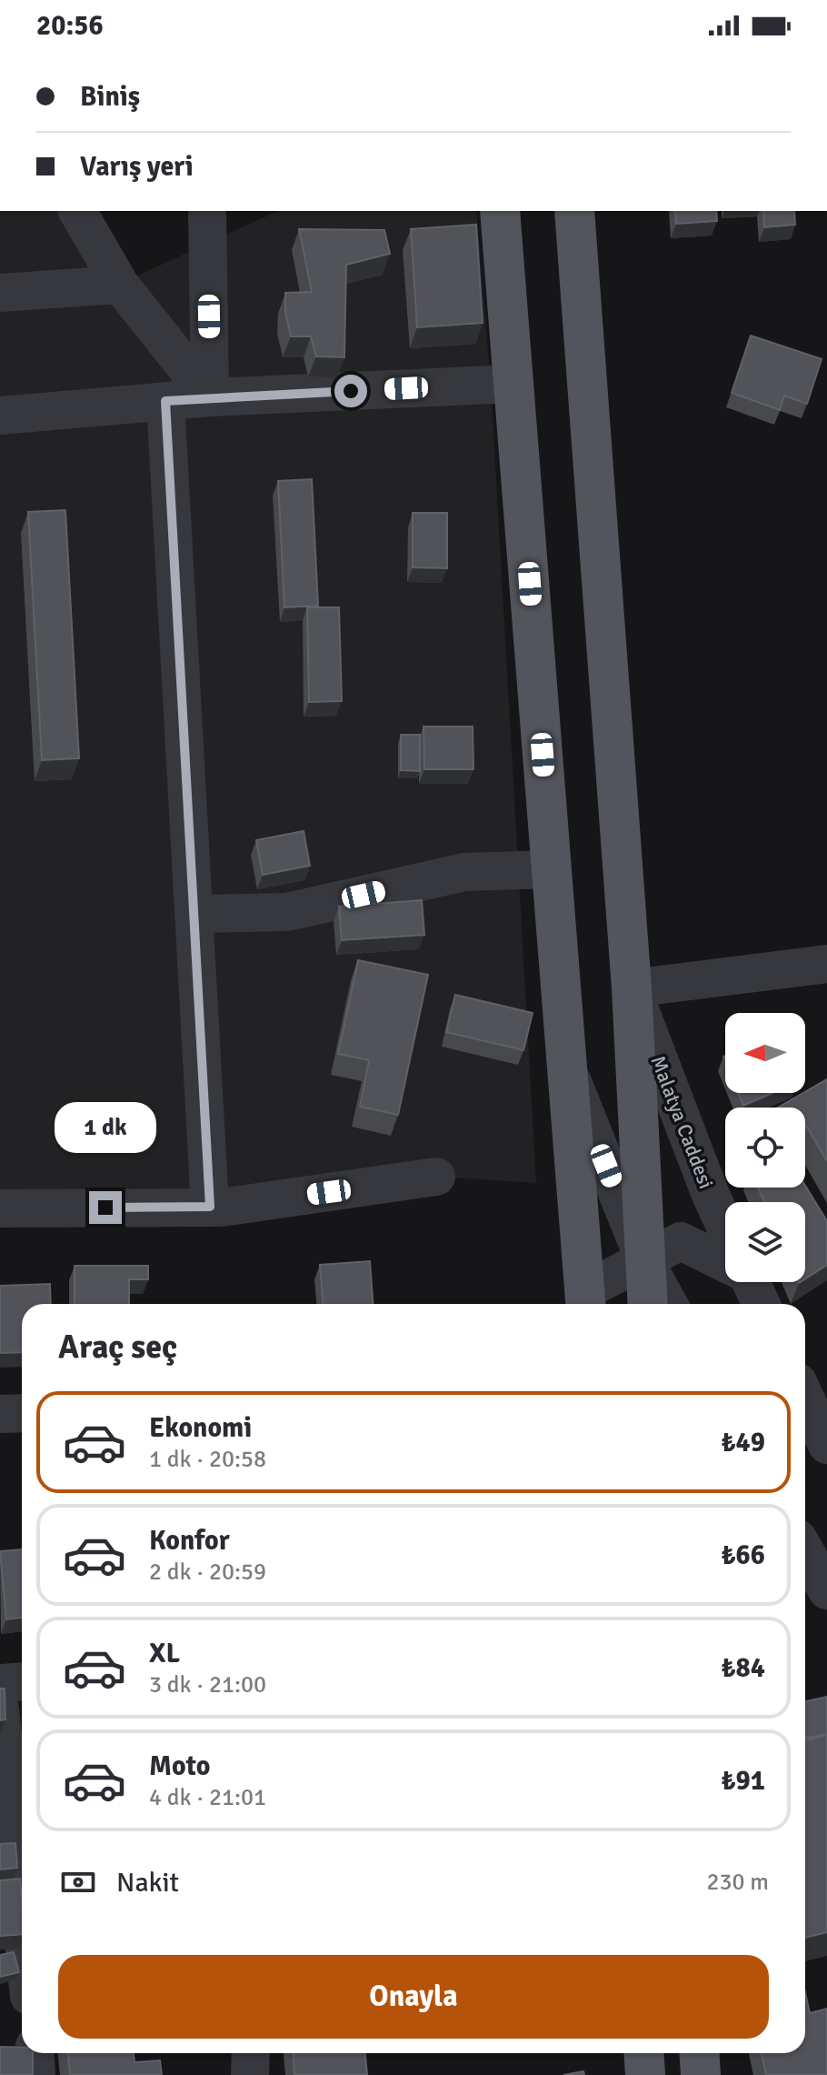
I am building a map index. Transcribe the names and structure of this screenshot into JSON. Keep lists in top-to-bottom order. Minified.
{"streets":{"street":["Malatya Caddesi"]},"north":"left","page":{"status":"20:56","banner":["Biniş","Varış yeri"],"bubble":"1 dk","heading":"Araç seç","list":[{"name":"Ekonomi","note":"1 dk · 20:58","value":"₺49"},{"name":"Konfor","note":"2 dk · 20:59","value":"₺66"},{"name":"XL","note":"3 dk · 21:00","value":"₺84"},{"name":"Moto","note":"4 dk · 21:01","value":"₺91"}],"pay":["Nakit","230 m"],"buttons":"Onayla"}}
